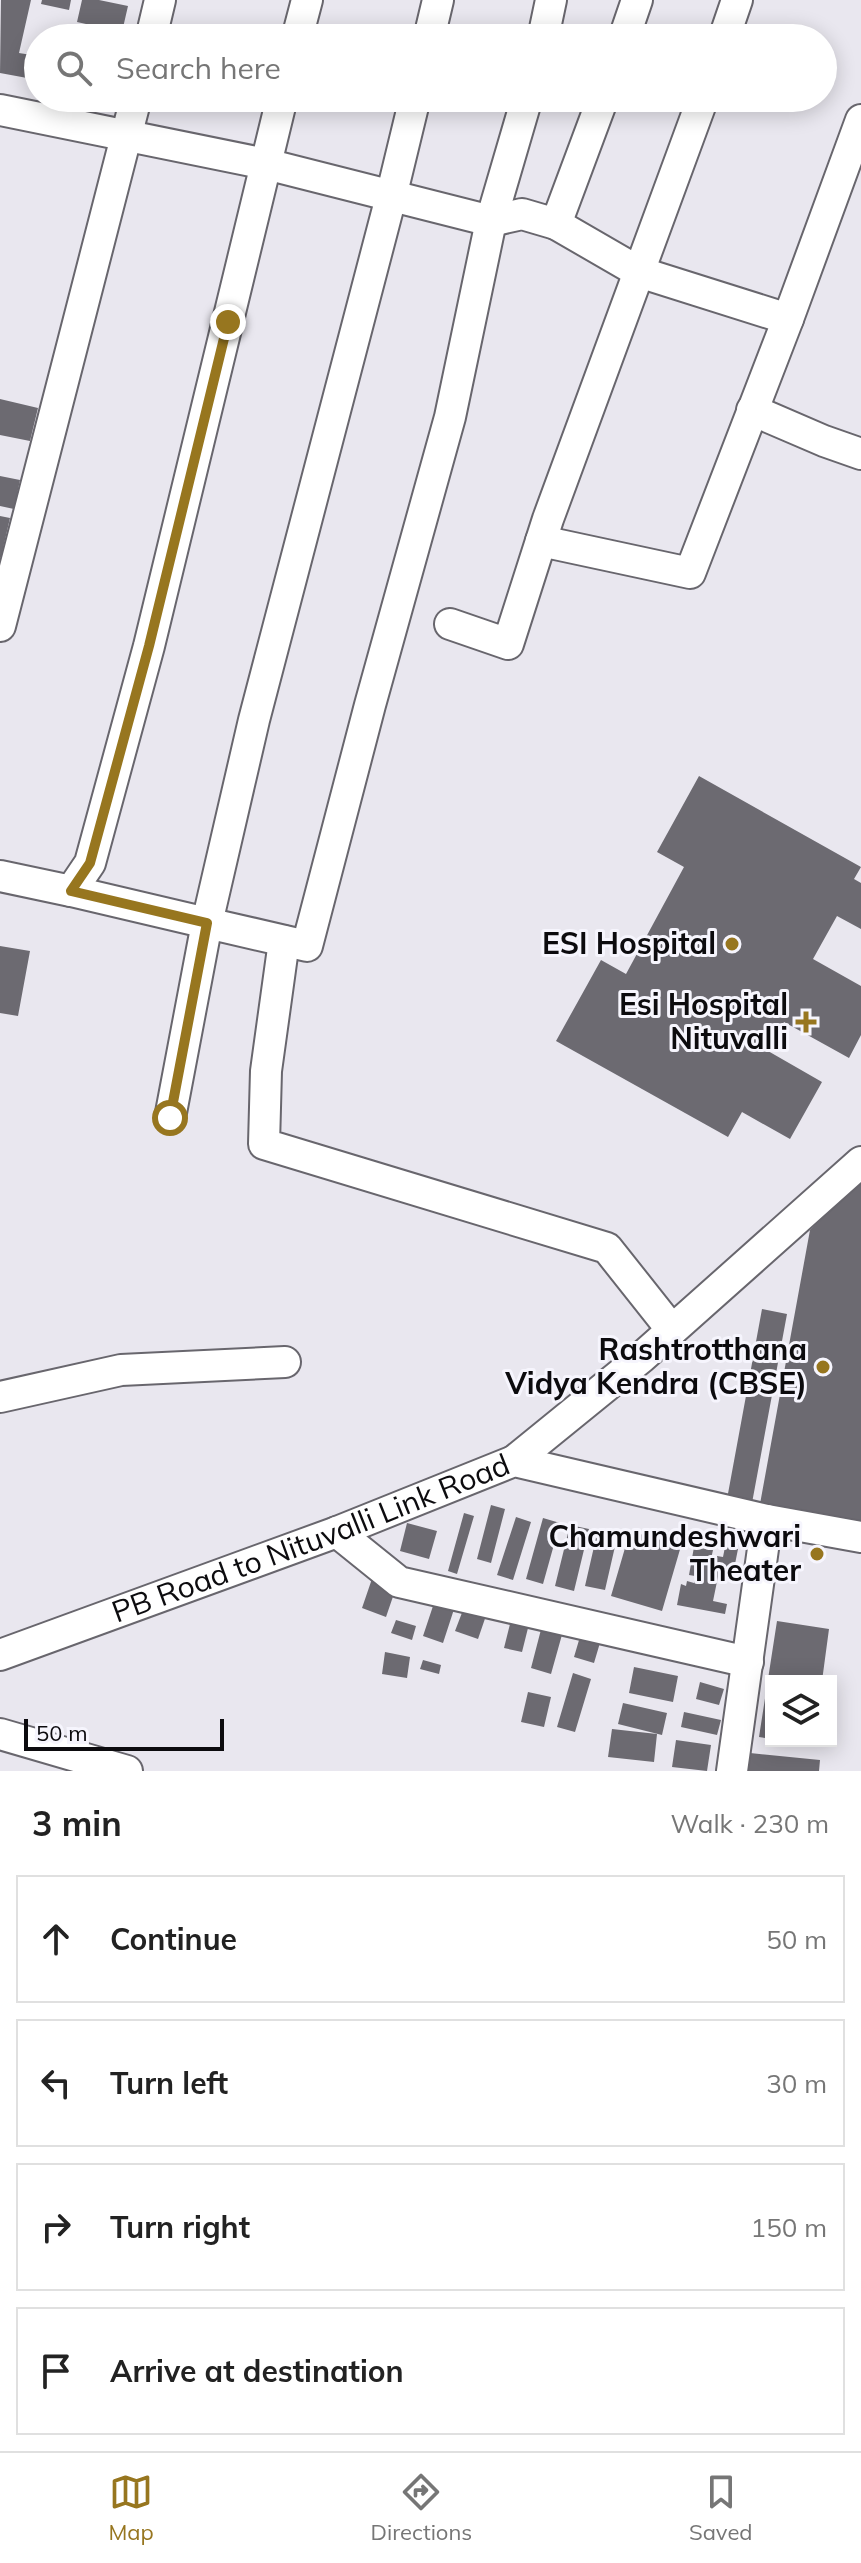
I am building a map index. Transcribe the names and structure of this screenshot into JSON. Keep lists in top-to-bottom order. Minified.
{"streets":{"street":["PB Road to Nituvalli Link Road"]},"places":{"other":["ESI Hospital","Rashtrotthana Vidya Kendra (CBSE)","Chamundeshwari Theater"],"health":["Esi Hospital Nituvalli"]},"scale_bar":"50 m","page":{"search":"Search here","scale":"50 m","heading":["3 min","Walk · 230 m"],"list":[["Continue","50 m"],["Turn left","30 m"],["Turn right","150 m"],"Arrive at destination"],"nav":["Map","Directions","Saved"]}}
